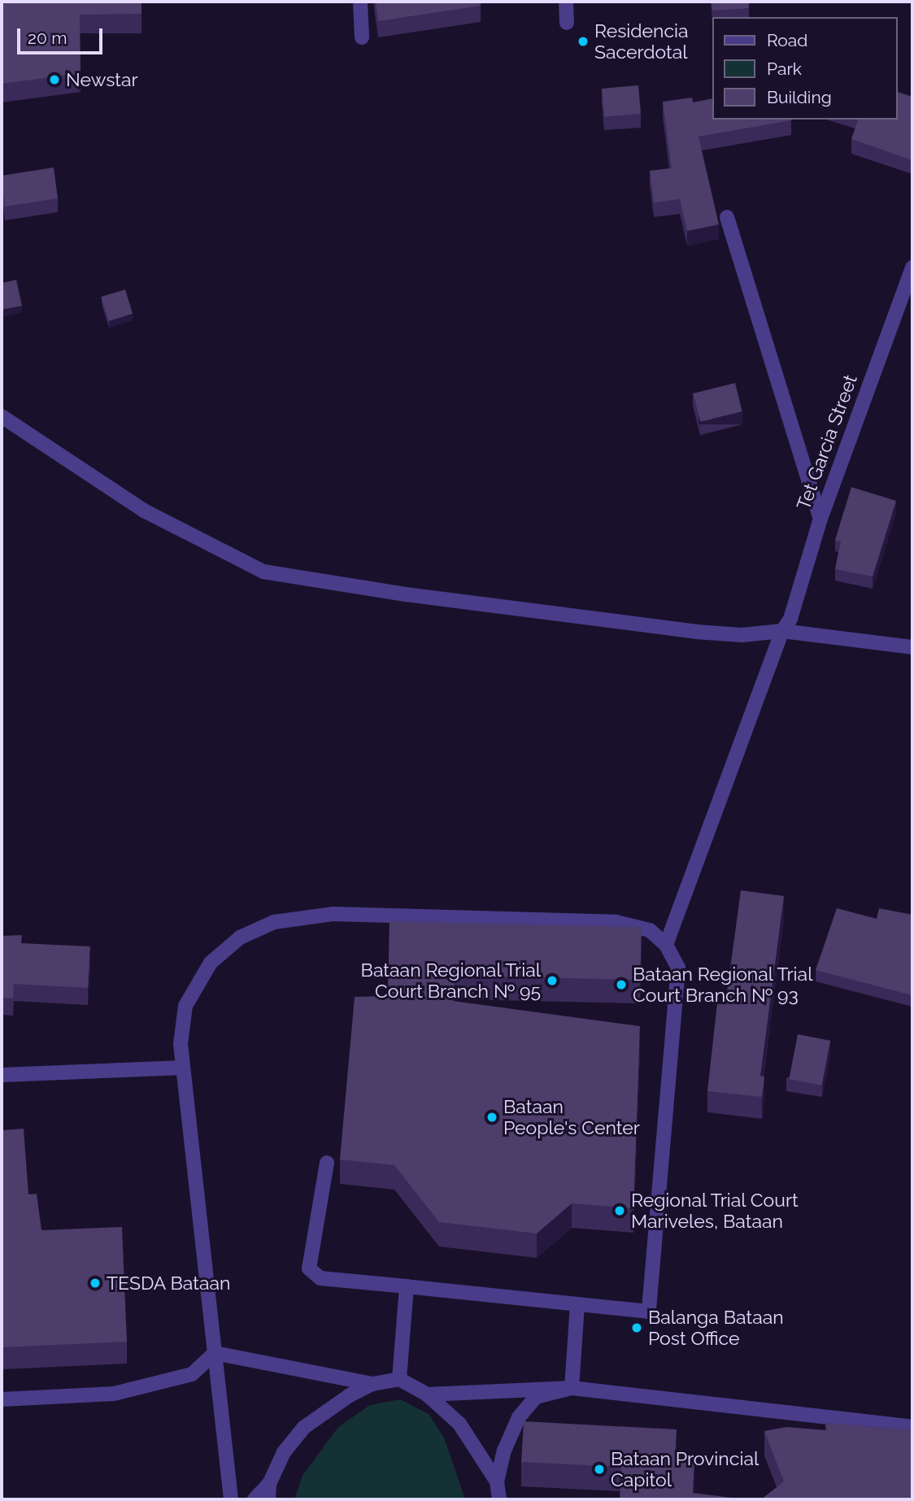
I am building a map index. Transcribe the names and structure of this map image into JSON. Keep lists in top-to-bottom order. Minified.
{"streets":{"street":["Tet Garcia Street"]},"places":["Residencia Sacerdotal","Newstar","Bataan Regional Trial Court Branch № 95","Bataan Regional Trial Court Branch № 93","Bataan People's Center","Regional Trial Court Mariveles, Bataan","TESDA Bataan","Balanga Bataan Post Office","Bataan Provincial Capitol"],"legend":["Road","Park","Building"],"scale_bar":"20 m"}
